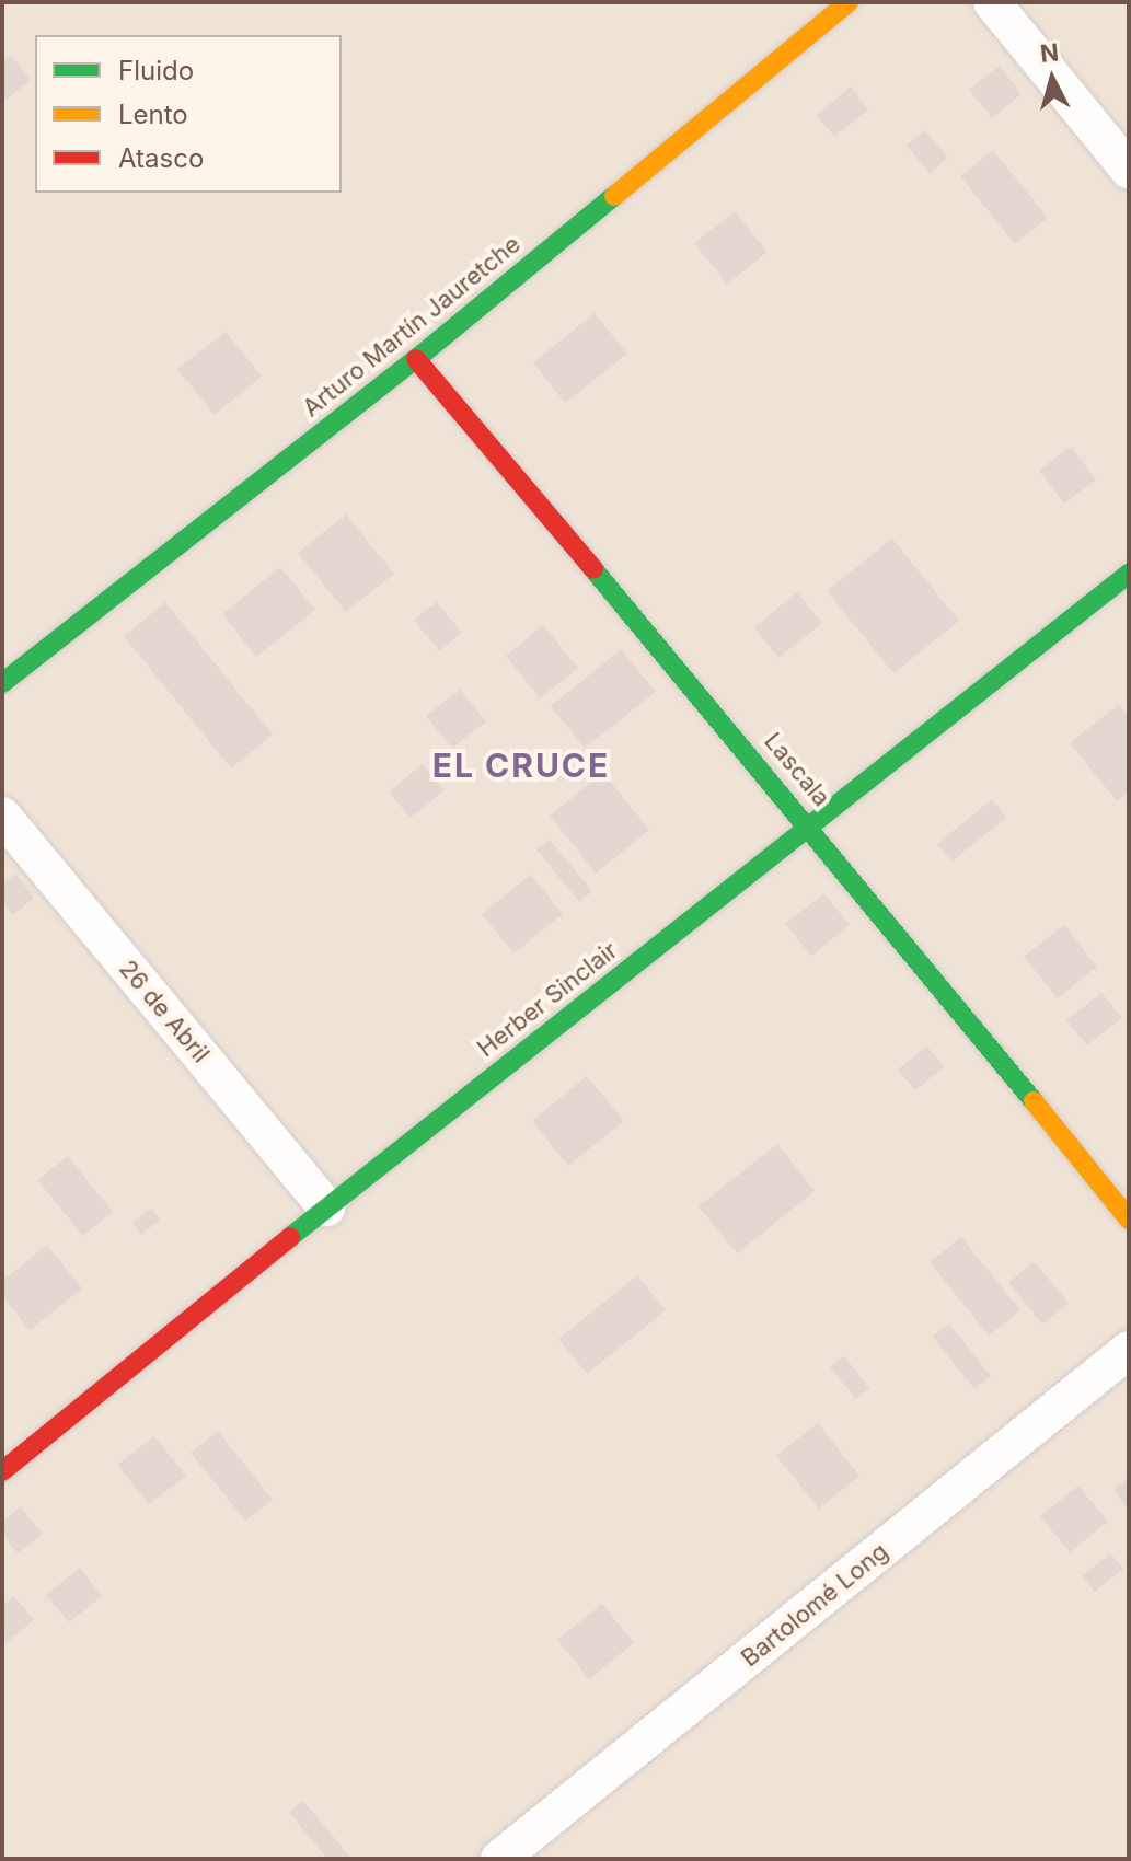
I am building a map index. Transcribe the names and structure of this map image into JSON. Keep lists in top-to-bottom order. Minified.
{"streets":{"street":["Arturo Martín Jauretche","Lascala","Herber Sinclair","26 de Abril","Bartolomé Long"]},"crossings":[["Arturo Martín Jauretche","Lascala"],["Lascala","Herber Sinclair"],["Herber Sinclair","26 de Abril"]],"districts":["EL CRUCE"],"legend":["Fluido","Lento","Atasco"],"north":"top"}
